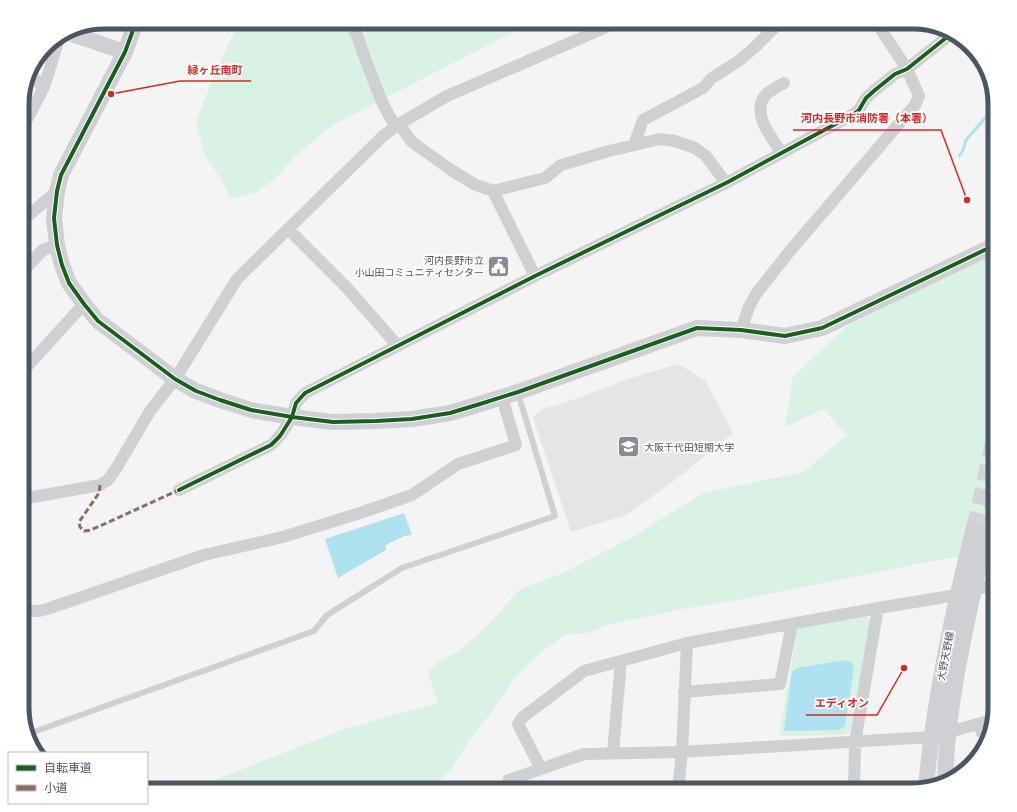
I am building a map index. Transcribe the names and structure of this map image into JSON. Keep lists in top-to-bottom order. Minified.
{"streets":{"street":["大野天野線"]},"places":{"other":["緑ヶ丘南町","河内長野市消防署（本署）","エディオン"],"public building":["河内長野市立 小山田コミュニティセンター"],"school or university":["大阪千代田短期大学"]},"legend":["自転車道","小道"]}
